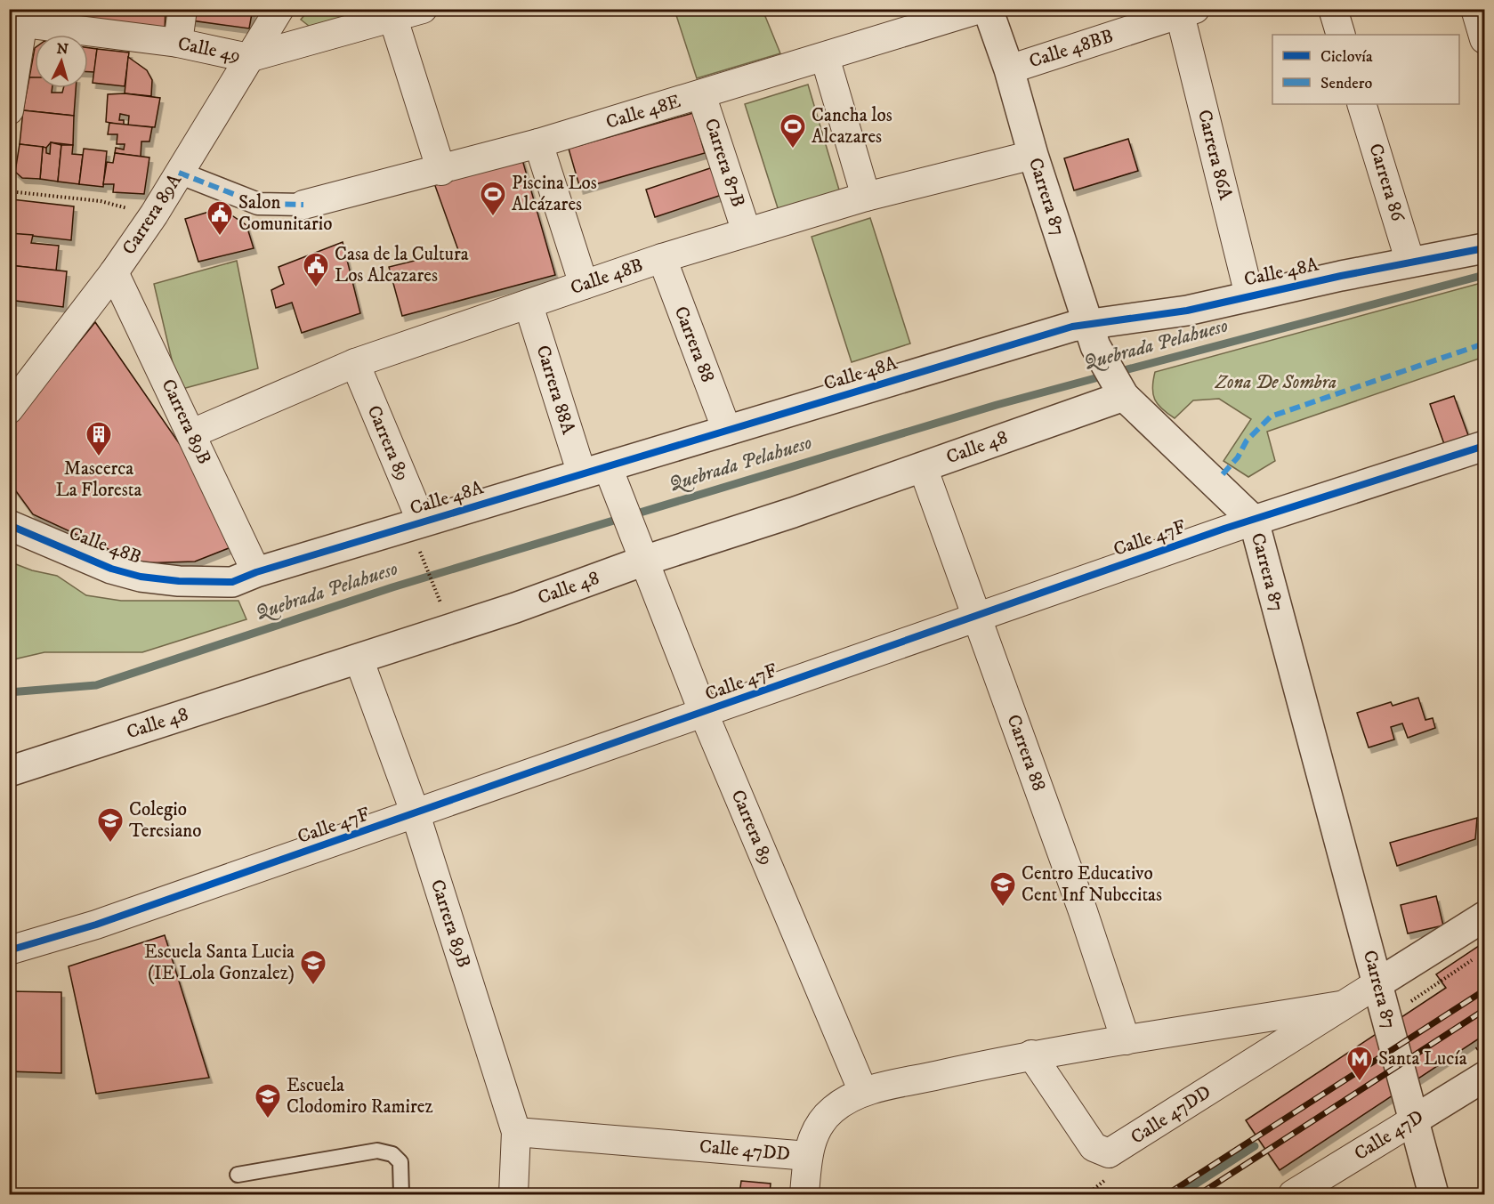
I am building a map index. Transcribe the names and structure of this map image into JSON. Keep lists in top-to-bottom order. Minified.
{"streets":{"street":["Calle 48BB","Calle 49","Calle 48E","Carrera 86A","Carrera 87B","Carrera 86","Carrera 87","Carrera 89A","Calle 48A","Calle 48B","Carrera 88","Carrera 88A","Carrera 89B","Carrera 89","Calle 48","Calle 47F","Calle 47DD","Calle 47D"]},"crossings":[["Calle 48BB","Carrera 86A"],["Calle 48BB","Carrera 87"],["Calle 49","Carrera 89A"],["Calle 48E","Carrera 87B"],["Carrera 86A","Calle 48A"],["Carrera 87B","Calle 48B"],["Carrera 86","Calle 48A"],["Carrera 87","Calle 48A"],["Carrera 87","Calle 48B"],["Carrera 87","Calle 48"],["Carrera 87","Calle 47F"],["Carrera 87","Calle 47DD"],["Carrera 87","Calle 47D"],["Carrera 89A","Carrera 89B"],["Calle 48A","Calle 48B"],["Calle 48A","Carrera 88"],["Calle 48A","Carrera 88A"],["Calle 48A","Carrera 89B"],["Calle 48A","Carrera 89"],["Calle 48B","Carrera 88"],["Calle 48B","Carrera 88A"],["Calle 48B","Carrera 89B"],["Calle 48B","Carrera 89"],["Carrera 88","Calle 48"],["Carrera 88","Calle 47F"],["Carrera 88","Calle 47DD"],["Carrera 88A","Carrera 89"],["Carrera 88A","Calle 48"],["Carrera 89B","Calle 48"],["Carrera 89B","Calle 47F"],["Carrera 89B","Calle 47DD"],["Carrera 89","Calle 48"],["Carrera 89","Calle 47F"],["Carrera 89","Calle 47DD"]],"water":["Quebrada Pelahueso"],"parks":["Zona De Sombra"],"places":{"sports":["Cancha los Alcazares","Piscina Los Alcázares"],"public building":["Salon Comunitario","Casa de la Cultura Los Alcazares"],"building":["Mascerca La Floresta"],"school or university":["Colegio Teresiano","Centro Educativo Cent Inf Nubecitas","Escuela Santa Lucia (IE Lola Gonzalez)","Escuela Clodomiro Ramirez"],"metro station":["Santa Lucía"]},"legend":["Ciclovía","Sendero"],"north":"top"}
